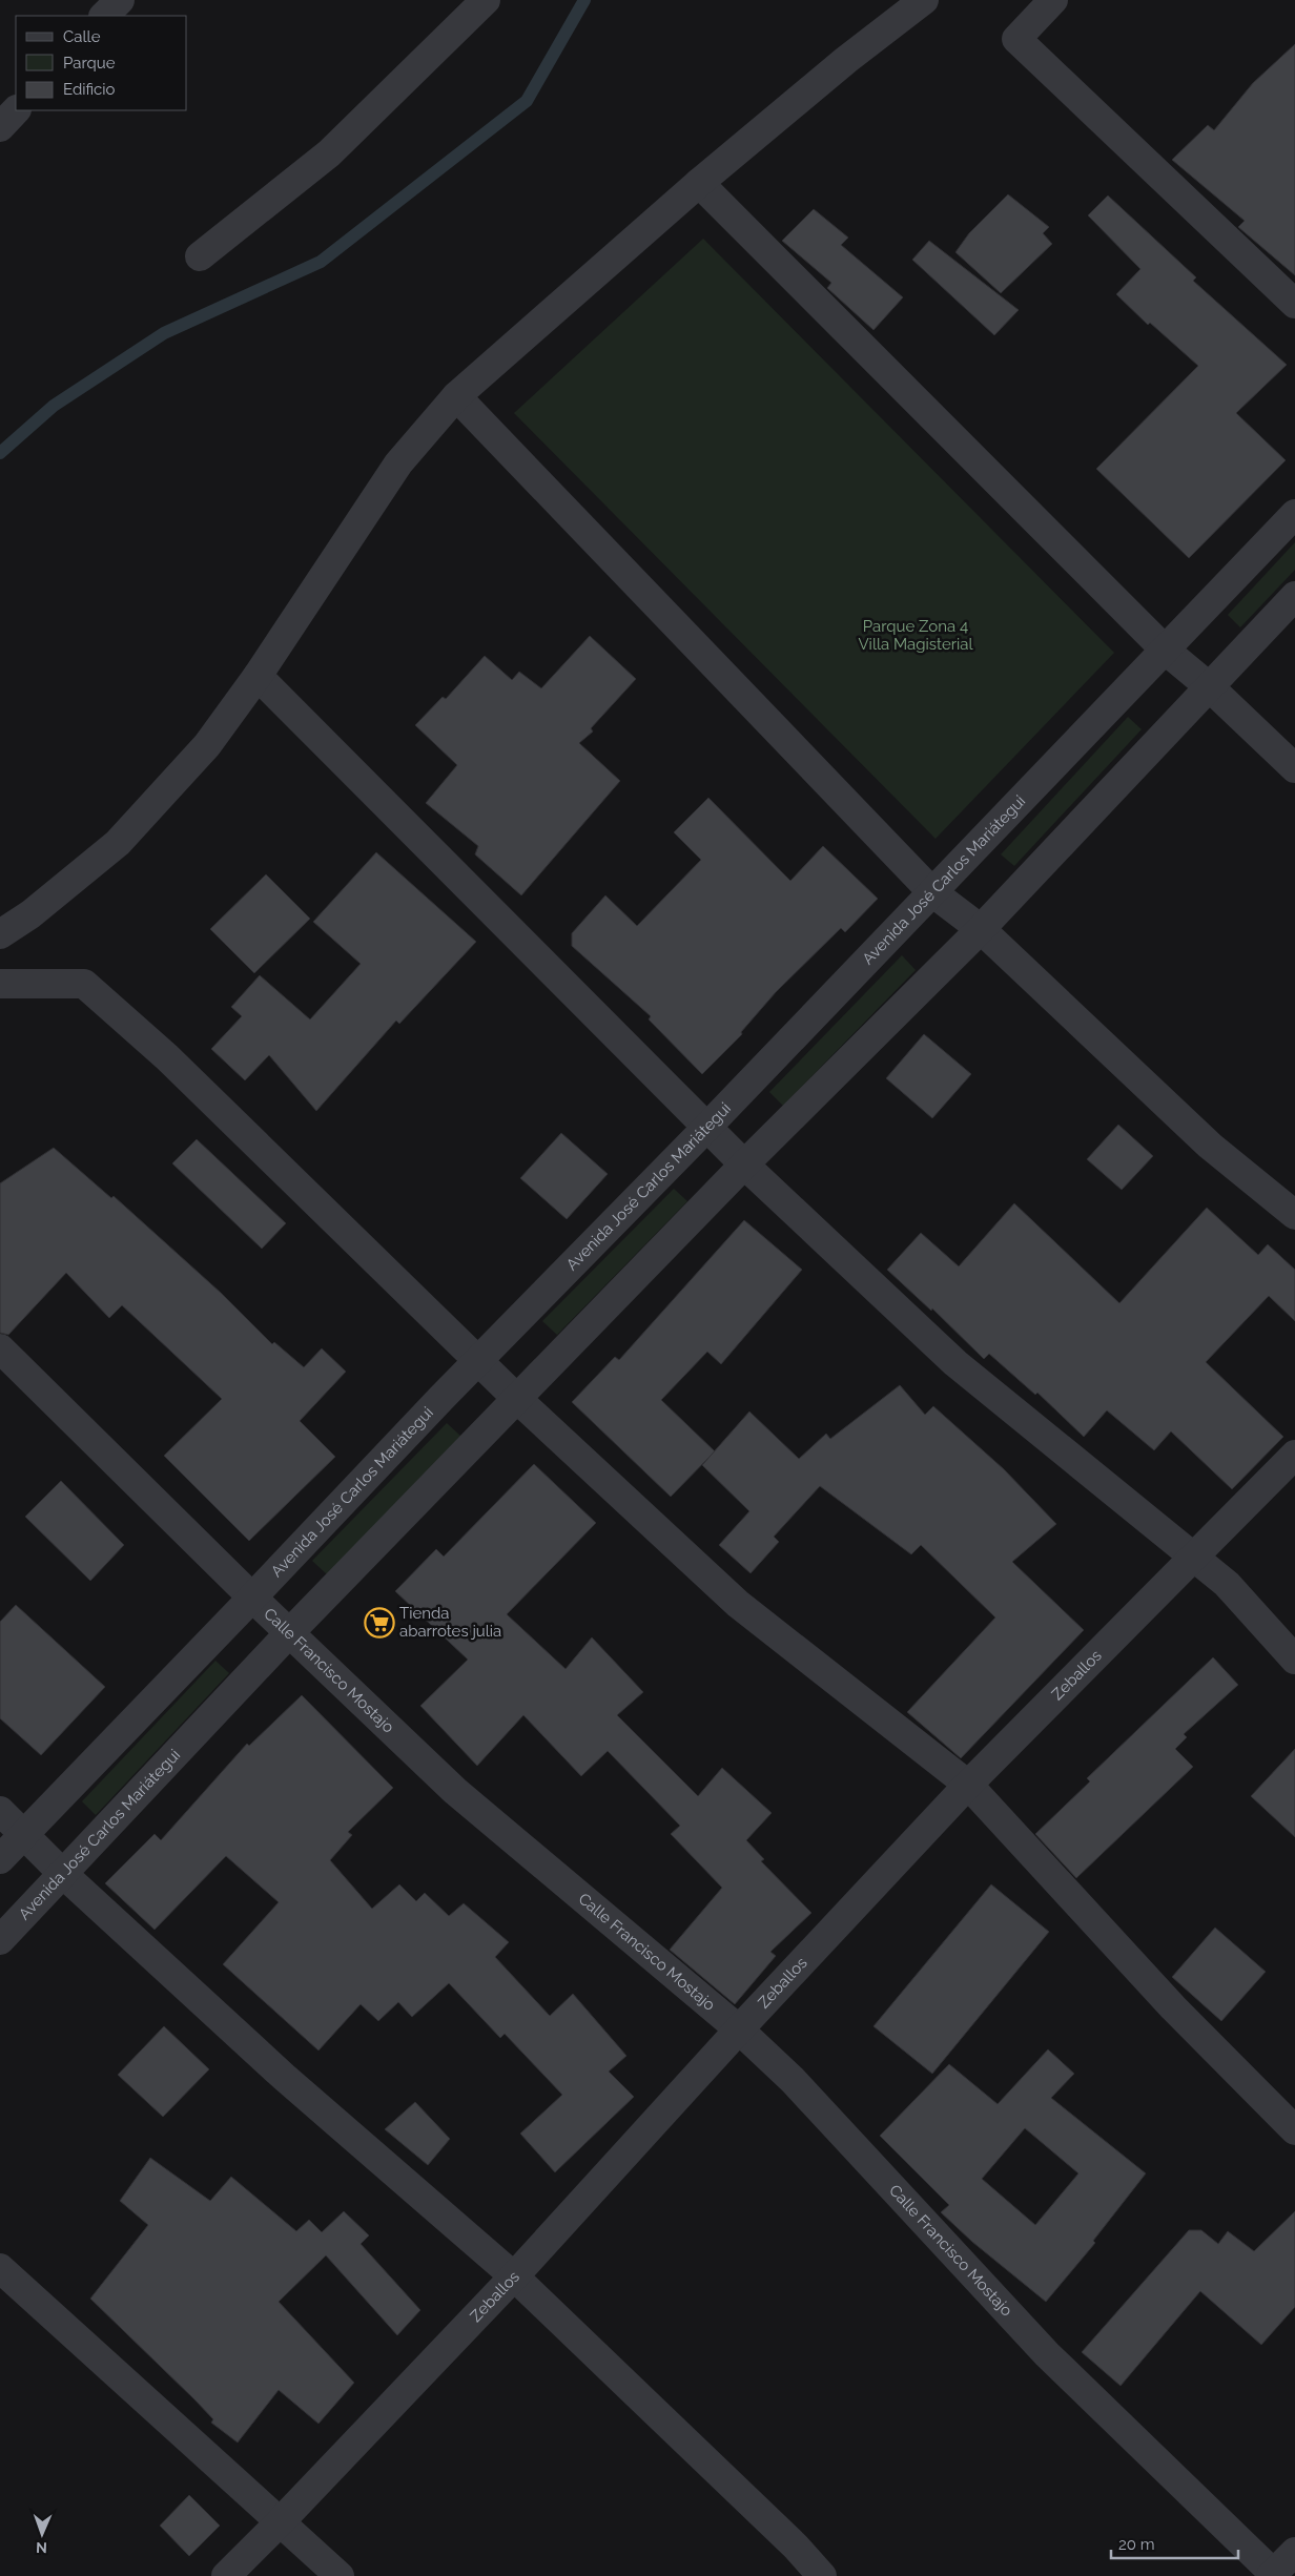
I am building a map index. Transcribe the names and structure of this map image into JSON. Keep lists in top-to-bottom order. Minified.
{"streets":{"street":["Avenida José Carlos Mariátegui","Calle Francisco Mostajo","Zeballos"]},"crossings":[["Avenida José Carlos Mariátegui","Calle Francisco Mostajo"],["Calle Francisco Mostajo","Zeballos"]],"parks":["Parque Zona 4 Villa Magisterial"],"places":{"supermarket":["Tienda abarrotes julia"]},"legend":["Calle","Parque","Edificio"],"scale_bar":"20 m","north":"bottom"}
